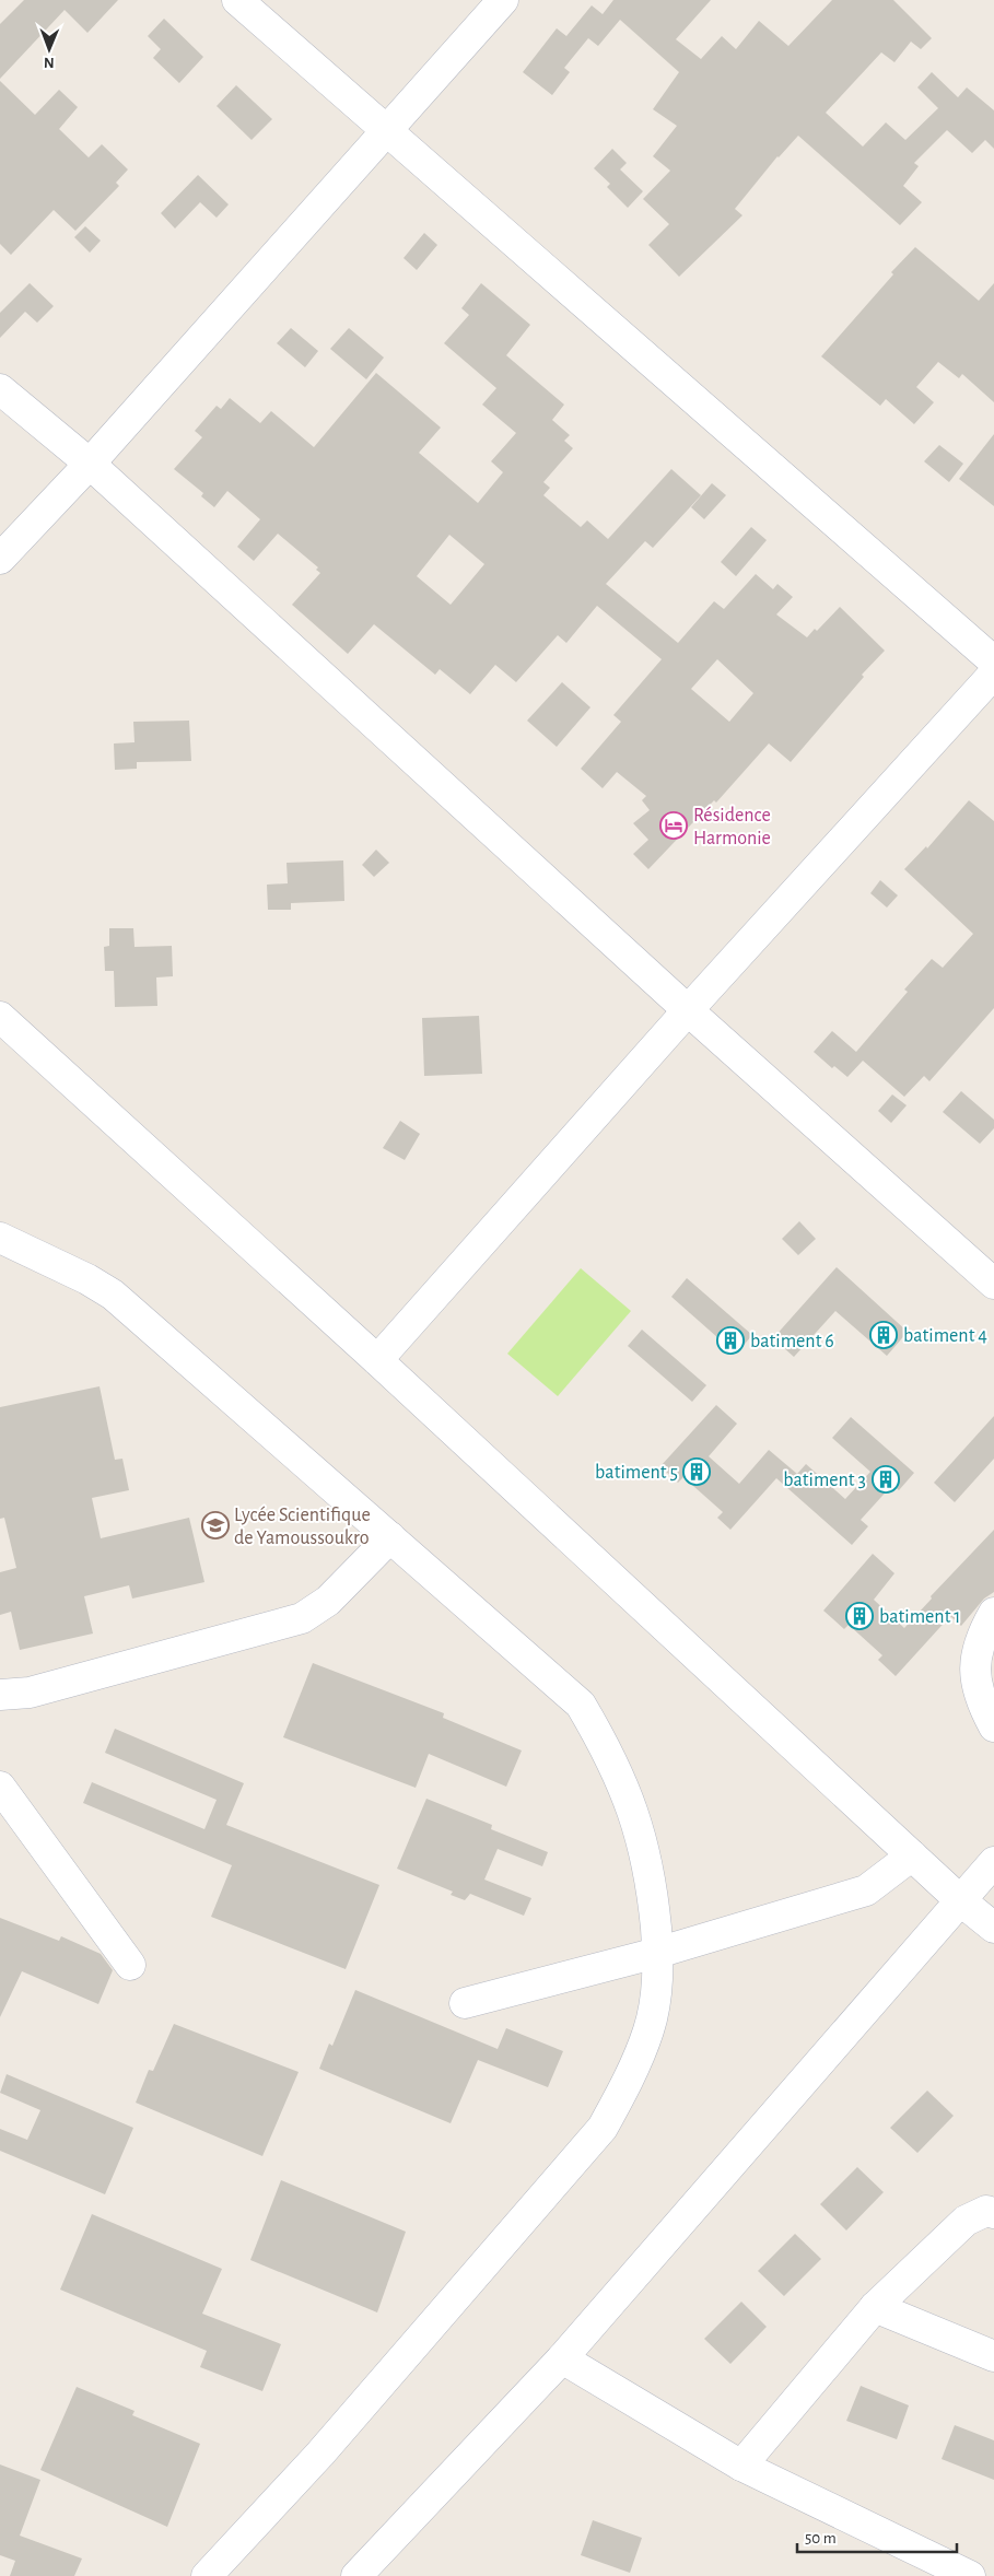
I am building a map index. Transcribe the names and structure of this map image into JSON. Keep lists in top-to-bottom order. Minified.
{"places":{"hotel":["Résidence Harmonie"],"building":["batiment 4","batiment 6","batiment 5","batiment 3","batiment 1"],"school or university":["Lycée Scientifique de Yamoussoukro"]},"scale_bar":"50 m","north":"bottom"}
